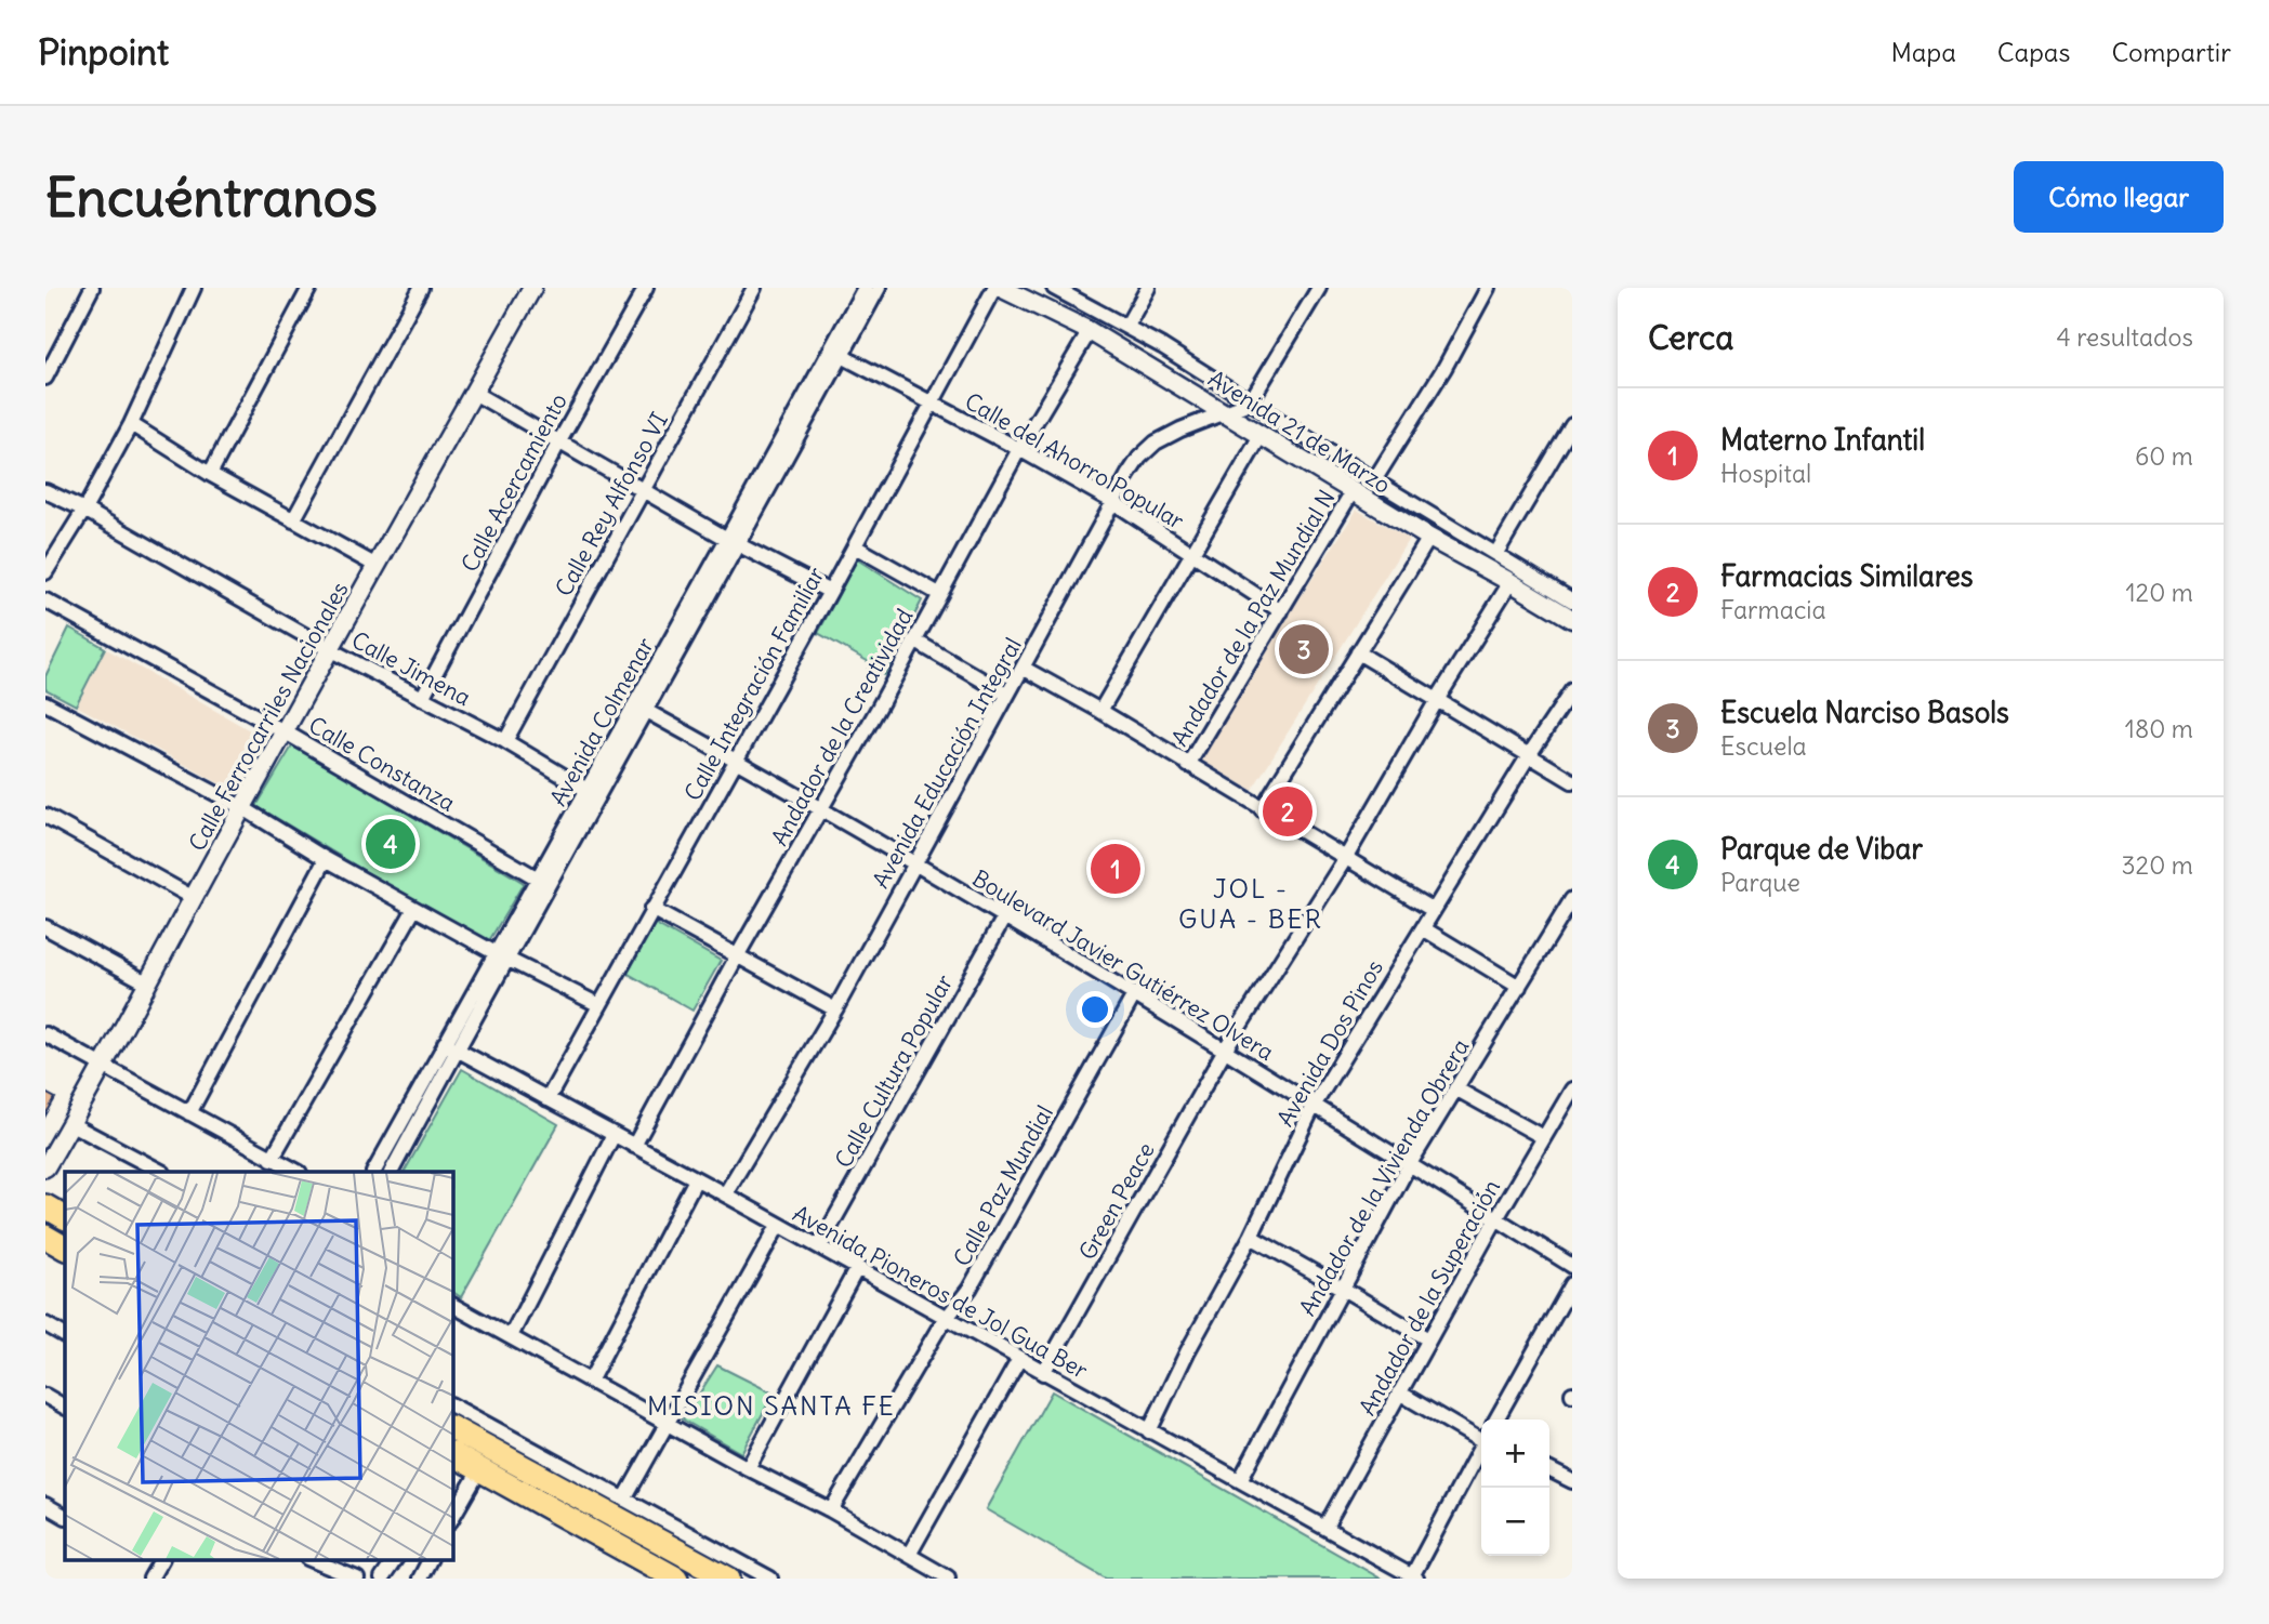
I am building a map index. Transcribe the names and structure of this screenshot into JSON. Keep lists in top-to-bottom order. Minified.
{"streets":{"street":["Avenida 21 de Marzo","Calle del Ahorro Popular","Calle Acercamiento","Calle Rey Alfonso VI","Andador de la Paz Mundial N","Calle Jimena","Calle Integración Familiar","Calle Ferrocarriles Nacionales","Avenida Colmenar","Andador de la Creatividad","Avenida Educación Integral","Calle Constanza","Boulevard Javier Gutiérrez Olvera","Avenida Dos Pinos","Calle Cultura Popular","Andador de la Vivienda Obrera","Calle Paz Mundial","Green Peace","Avenida Pioneros de Jol Gua Ber","Andador de la Superación"]},"crossings":[["Avenida 21 de Marzo","Andador de la Paz Mundial N"],["Avenida 21 de Marzo","Andador de la Creatividad"],["Avenida 21 de Marzo","Avenida Educación Integral"],["Avenida 21 de Marzo","Green Peace"],["Calle del Ahorro Popular","Andador de la Paz Mundial N"],["Calle del Ahorro Popular","Calle Integración Familiar"],["Calle del Ahorro Popular","Avenida Colmenar"],["Calle del Ahorro Popular","Andador de la Creatividad"],["Calle del Ahorro Popular","Avenida Educación Integral"],["Calle Acercamiento","Calle Jimena"],["Calle Rey Alfonso VI","Calle Jimena"],["Calle Jimena","Calle Ferrocarriles Nacionales"],["Calle Jimena","Avenida Colmenar"],["Calle Integración Familiar","Boulevard Javier Gutiérrez Olvera"],["Calle Integración Familiar","Avenida Pioneros de Jol Gua Ber"],["Calle Ferrocarriles Nacionales","Calle Constanza"],["Avenida Colmenar","Calle Constanza"],["Avenida Colmenar","Boulevard Javier Gutiérrez Olvera"],["Avenida Colmenar","Avenida Pioneros de Jol Gua Ber"],["Andador de la Creatividad","Boulevard Javier Gutiérrez Olvera"],["Andador de la Creatividad","Avenida Pioneros de Jol Gua Ber"],["Avenida Educación Integral","Boulevard Javier Gutiérrez Olvera"],["Avenida Educación Integral","Avenida Pioneros de Jol Gua Ber"],["Boulevard Javier Gutiérrez Olvera","Avenida Dos Pinos"],["Boulevard Javier Gutiérrez Olvera","Calle Cultura Popular"],["Boulevard Javier Gutiérrez Olvera","Andador de la Vivienda Obrera"],["Boulevard Javier Gutiérrez Olvera","Calle Paz Mundial"],["Boulevard Javier Gutiérrez Olvera","Green Peace"],["Boulevard Javier Gutiérrez Olvera","Andador de la Superación"],["Avenida Dos Pinos","Avenida Pioneros de Jol Gua Ber"],["Calle Cultura Popular","Avenida Pioneros de Jol Gua Ber"],["Andador de la Vivienda Obrera","Avenida Pioneros de Jol Gua Ber"],["Calle Paz Mundial","Avenida Pioneros de Jol Gua Ber"],["Green Peace","Avenida Pioneros de Jol Gua Ber"],["Avenida Pioneros de Jol Gua Ber","Andador de la Superación"]],"districts":["JOL - GUA - BER","MISION SANTA FE"],"page":{"header":"Pinpoint","nav":["Mapa","Capas","Compartir"],"buttons":"Cómo llegar","title":"Encuéntranos","heading":["Cerca","4 resultados"],"list":[{"mark":"1","name":"Materno Infantil","note":"Hospital","value":"60 m"},{"mark":"2","name":"Farmacias Similares","note":"Farmacia","value":"120 m"},{"mark":"3","name":"Escuela Narciso Basols","note":"Escuela","value":"180 m"},{"mark":"4","name":"Parque de Vibar","note":"Parque","value":"320 m"}],"pins":["3","2","4","1"],"map_buttons":["+","−"]}}
